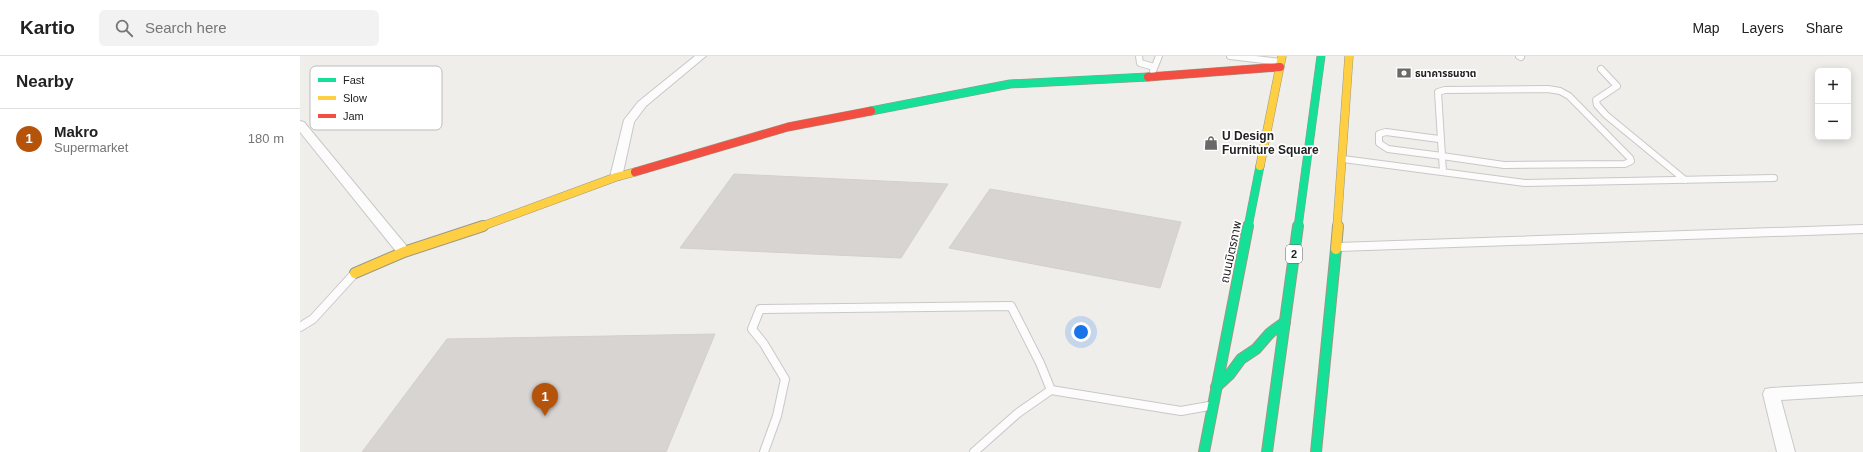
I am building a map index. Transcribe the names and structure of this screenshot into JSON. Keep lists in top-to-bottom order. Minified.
{"streets":{"main road":["ถนนมิตรภาพ","2"]},"places":{"bank":["ธนาคารธนชาต"],"shop":["U Design Furniture Square"]},"legend":["Fast","Slow","Jam"],"page":{"header":"Kartio","search":"Search here","nav":["Map","Layers","Share"],"heading":"Nearby","map_buttons":["+","−"],"list":[{"mark":"1","name":"Makro","note":"Supermarket","value":"180 m"}],"pins":"1"}}
